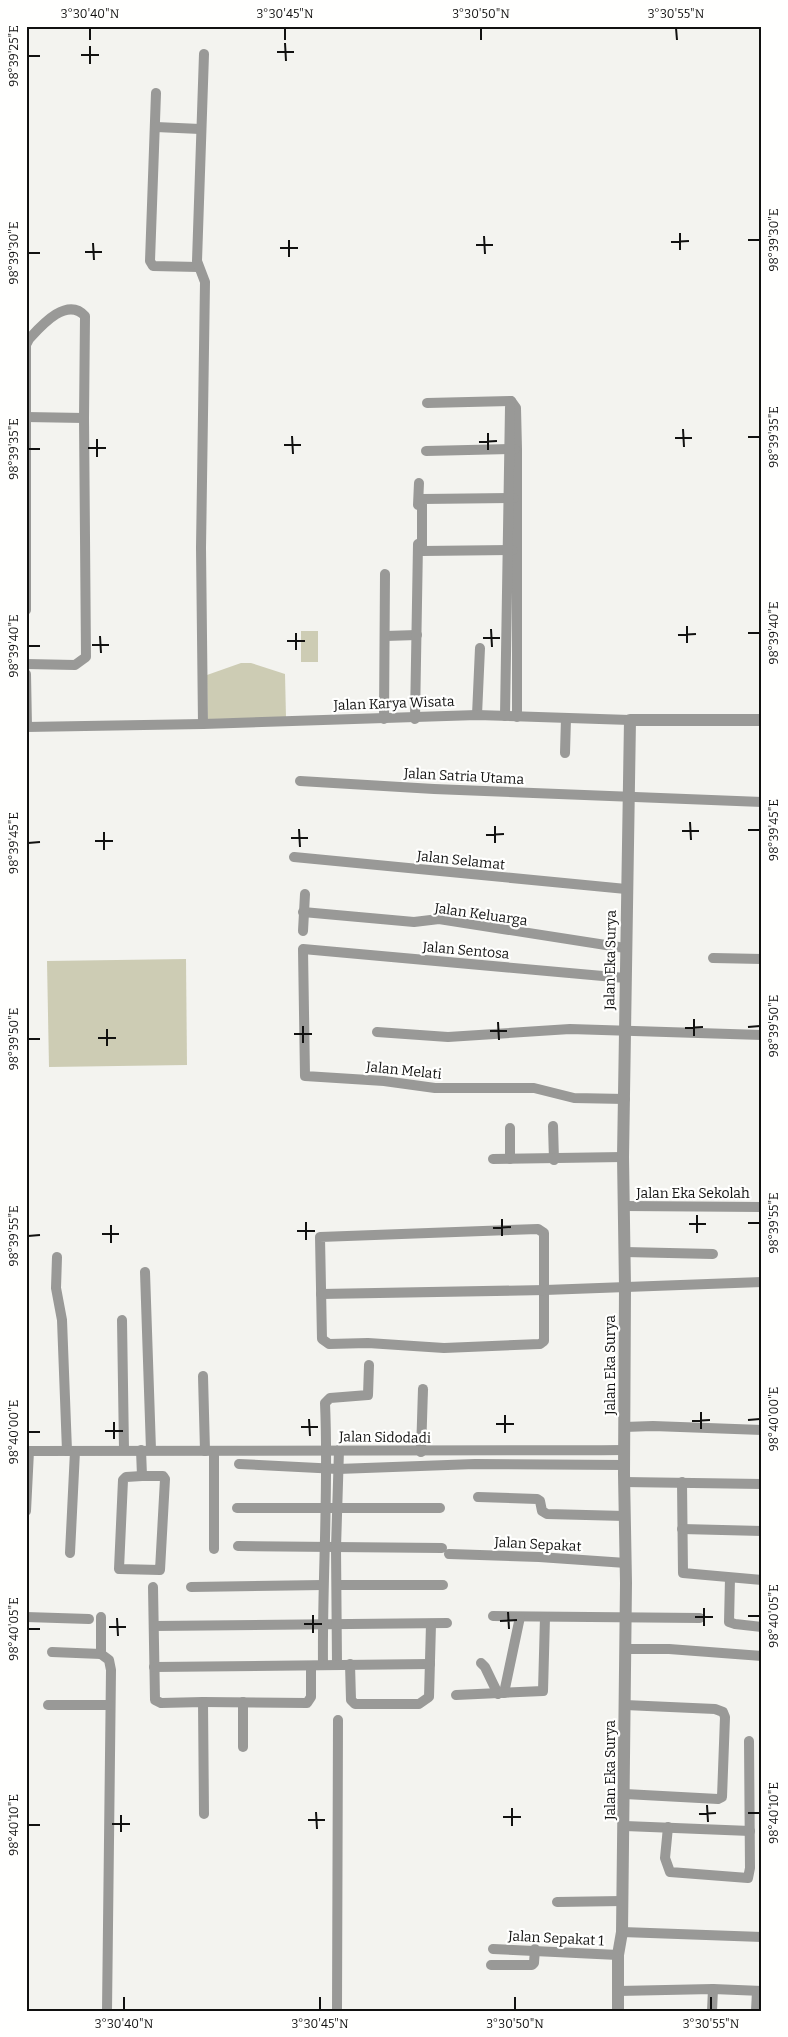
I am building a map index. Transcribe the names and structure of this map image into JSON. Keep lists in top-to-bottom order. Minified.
{"streets":{"street":["Jalan Karya Wisata","Jalan Satria Utama","Jalan Selamat","Jalan Keluarga","Jalan Sentosa","Jalan Eka Surya","Jalan Melati","Jalan Eka Sekolah","Jalan Sidodadi","Jalan Sepakat","Jalan Sepakat 1"]},"crossings":[["Jalan Karya Wisata","Jalan Eka Surya"],["Jalan Satria Utama","Jalan Eka Surya"],["Jalan Selamat","Jalan Eka Surya"],["Jalan Keluarga","Jalan Eka Surya"],["Jalan Sentosa","Jalan Eka Surya"],["Jalan Sentosa","Jalan Melati"],["Jalan Eka Surya","Jalan Melati"],["Jalan Eka Surya","Jalan Eka Sekolah"],["Jalan Eka Surya","Jalan Sidodadi"],["Jalan Eka Surya","Jalan Sepakat"],["Jalan Eka Surya","Jalan Sepakat 1"]],"coordinates":["3°30'40\"N","3°30'45\"N","3°30'50\"N","3°30'55\"N","98°39'25\"E","98°39'30\"E","98°39'35\"E","98°39'40\"E","98°39'45\"E","98°39'50\"E","98°39'55\"E","98°40'00\"E","98°40'05\"E","98°40'10\"E"]}
